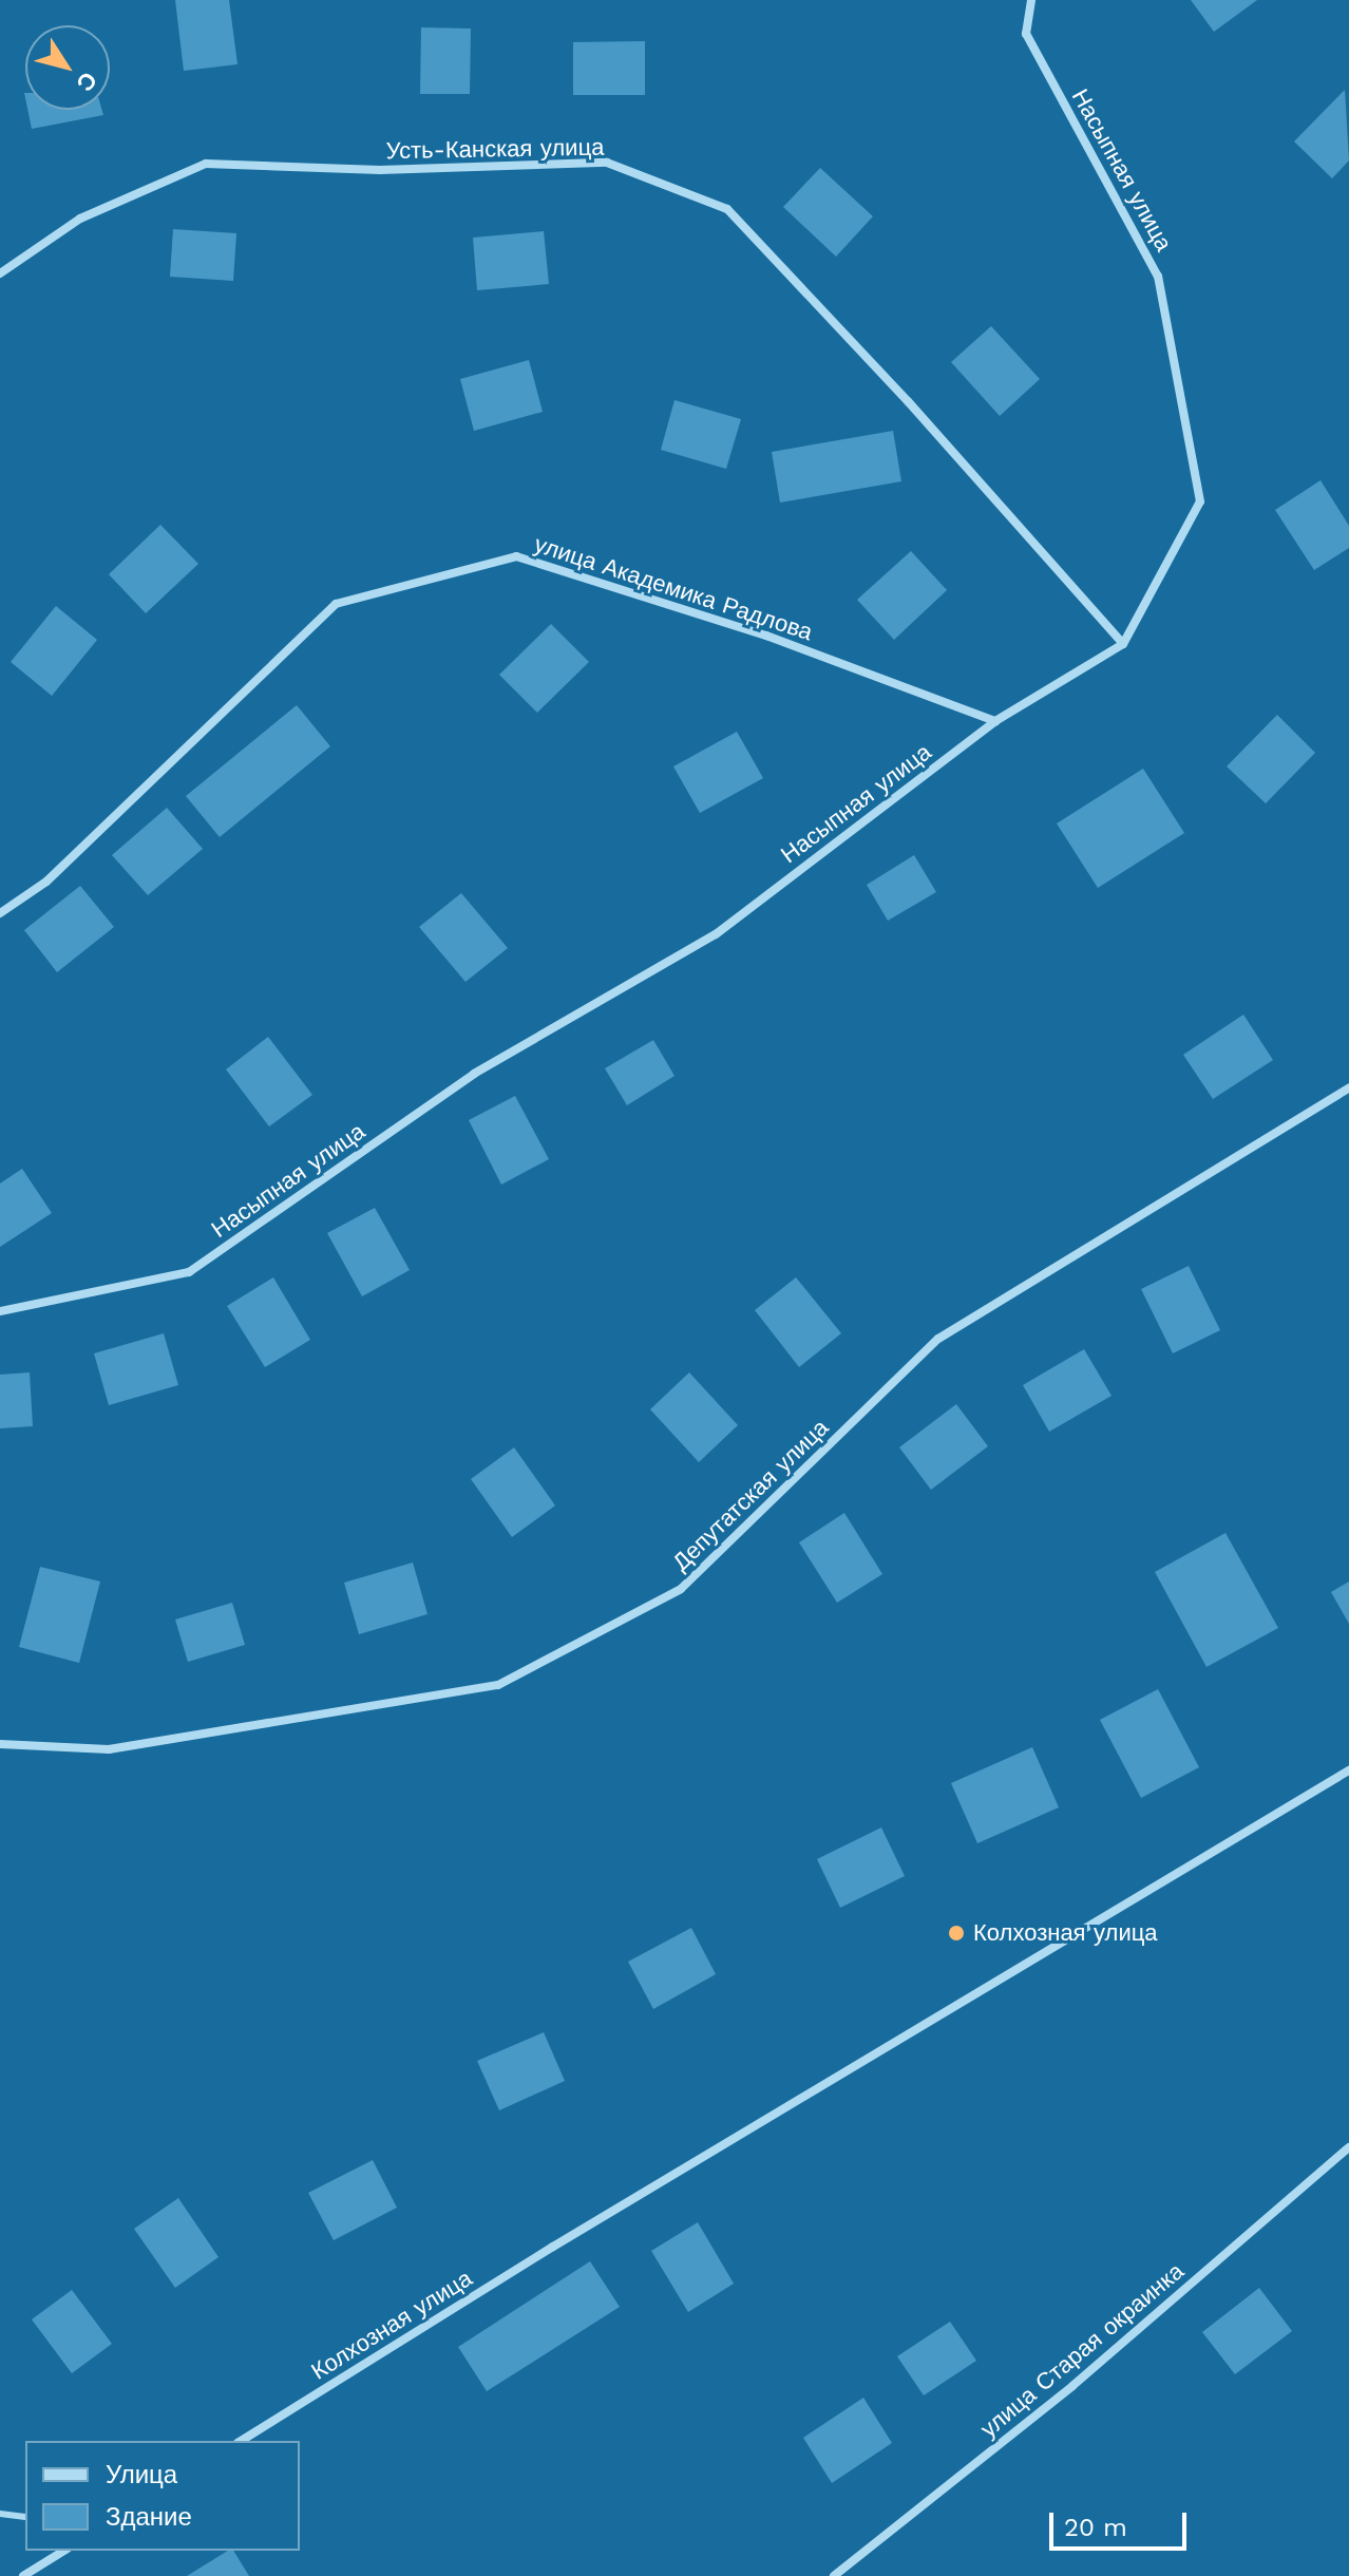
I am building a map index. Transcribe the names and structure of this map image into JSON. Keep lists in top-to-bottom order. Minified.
{"streets":{"street":["Усть-Канская улица","Насыпная улица","улица Академика Радлова","Депутатская улица","Колхозная улица","улица Старая окраинка"]},"crossings":[["Усть-Канская улица","Насыпная улица"],["Насыпная улица","улица Академика Радлова"]],"places":["Колхозная улица"],"legend":["Улица","Здание"],"scale_bar":"20 m","north":"bottom right"}
